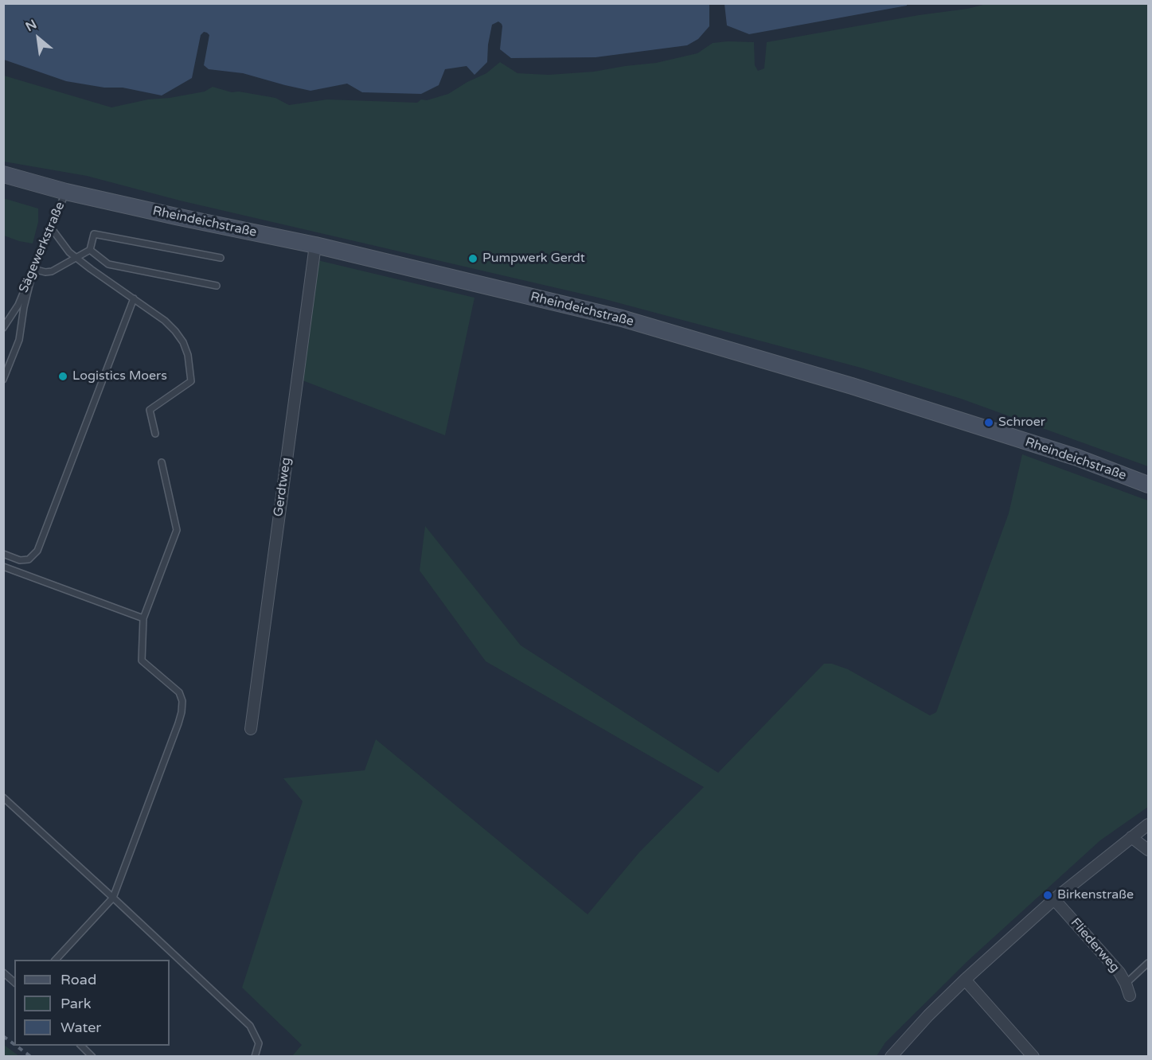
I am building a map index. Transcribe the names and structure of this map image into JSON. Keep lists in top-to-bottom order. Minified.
{"streets":{"main road":["Rheindeichstraße"],"street":["Gerdtweg","Fliederweg"],"lane":["Sägewerkstraße"]},"crossings":[["Rheindeichstraße","Sägewerkstraße"],["Rheindeichstraße","Gerdtweg"]],"places":["Pumpwerk Gerdt","Logistics Moers","Schroer","Birkenstraße"],"legend":["Road","Park","Water"],"north":"top left"}
